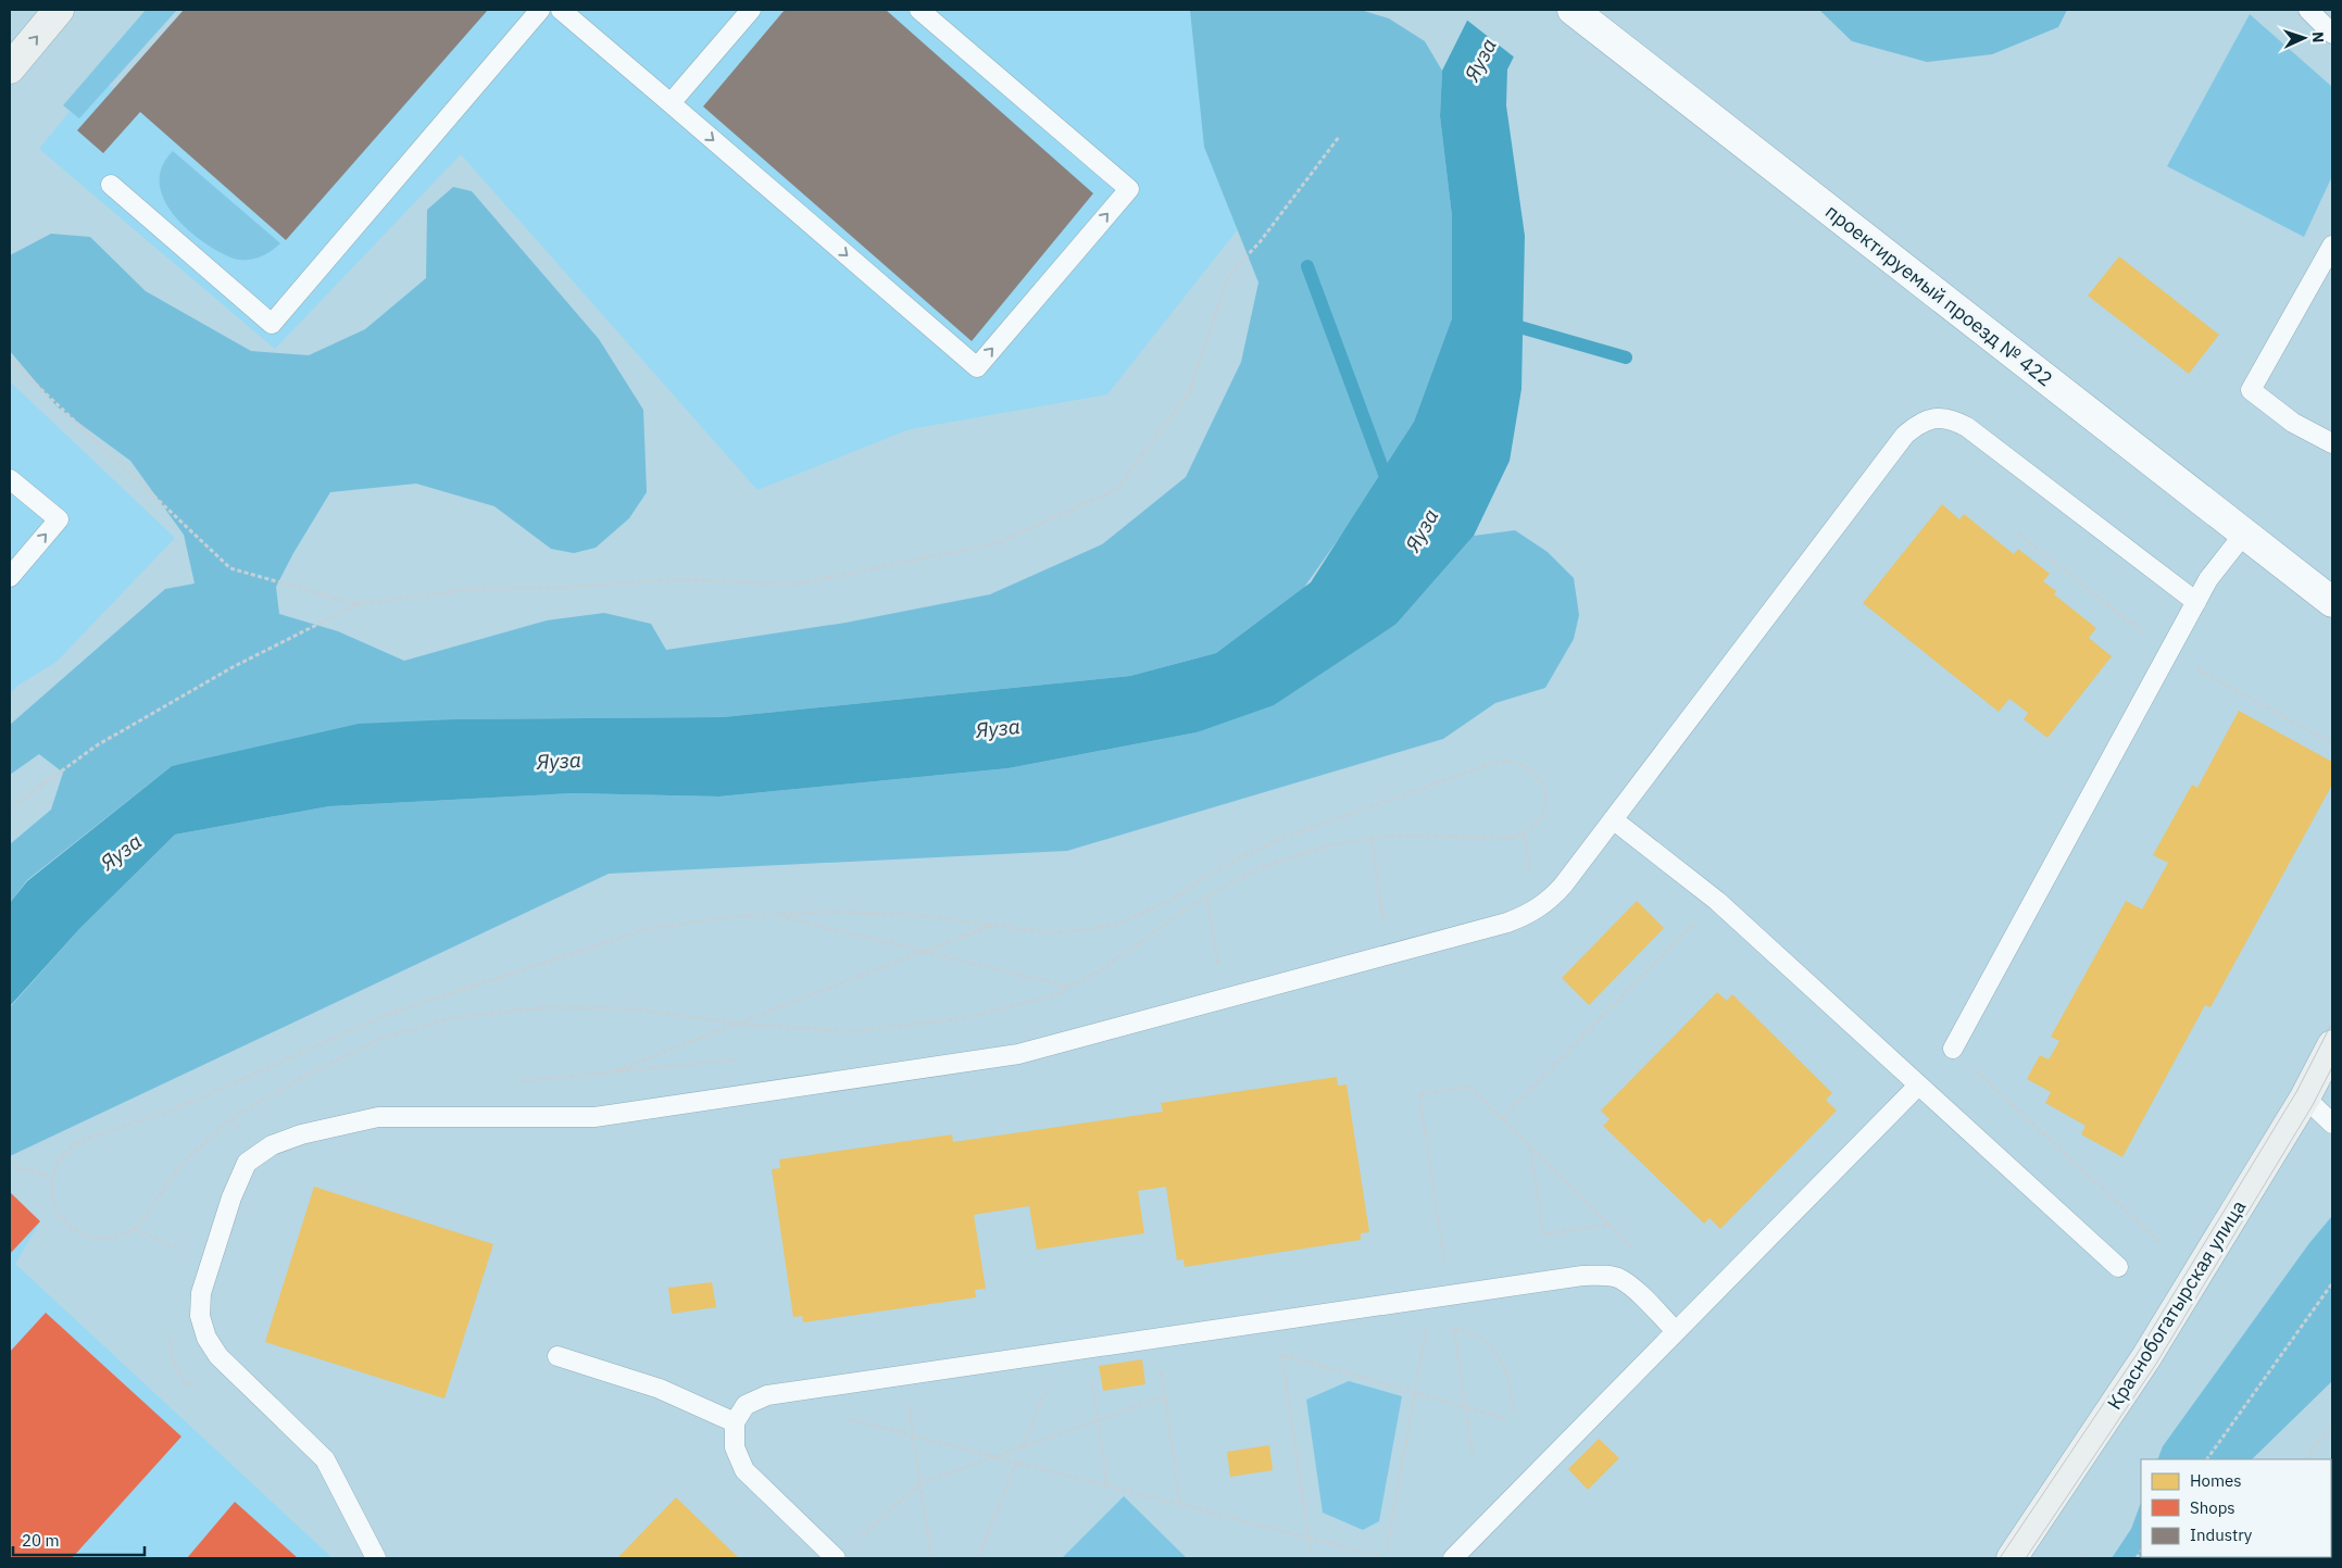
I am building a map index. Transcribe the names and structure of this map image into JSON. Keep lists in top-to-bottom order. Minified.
{"streets":{"main road":["Краснобогатырская улица"],"street":["проектируемый проезд № 422"]},"water":["Яуза"],"legend":["Homes","Shops","Industry"],"scale_bar":"20 m","north":"right"}
